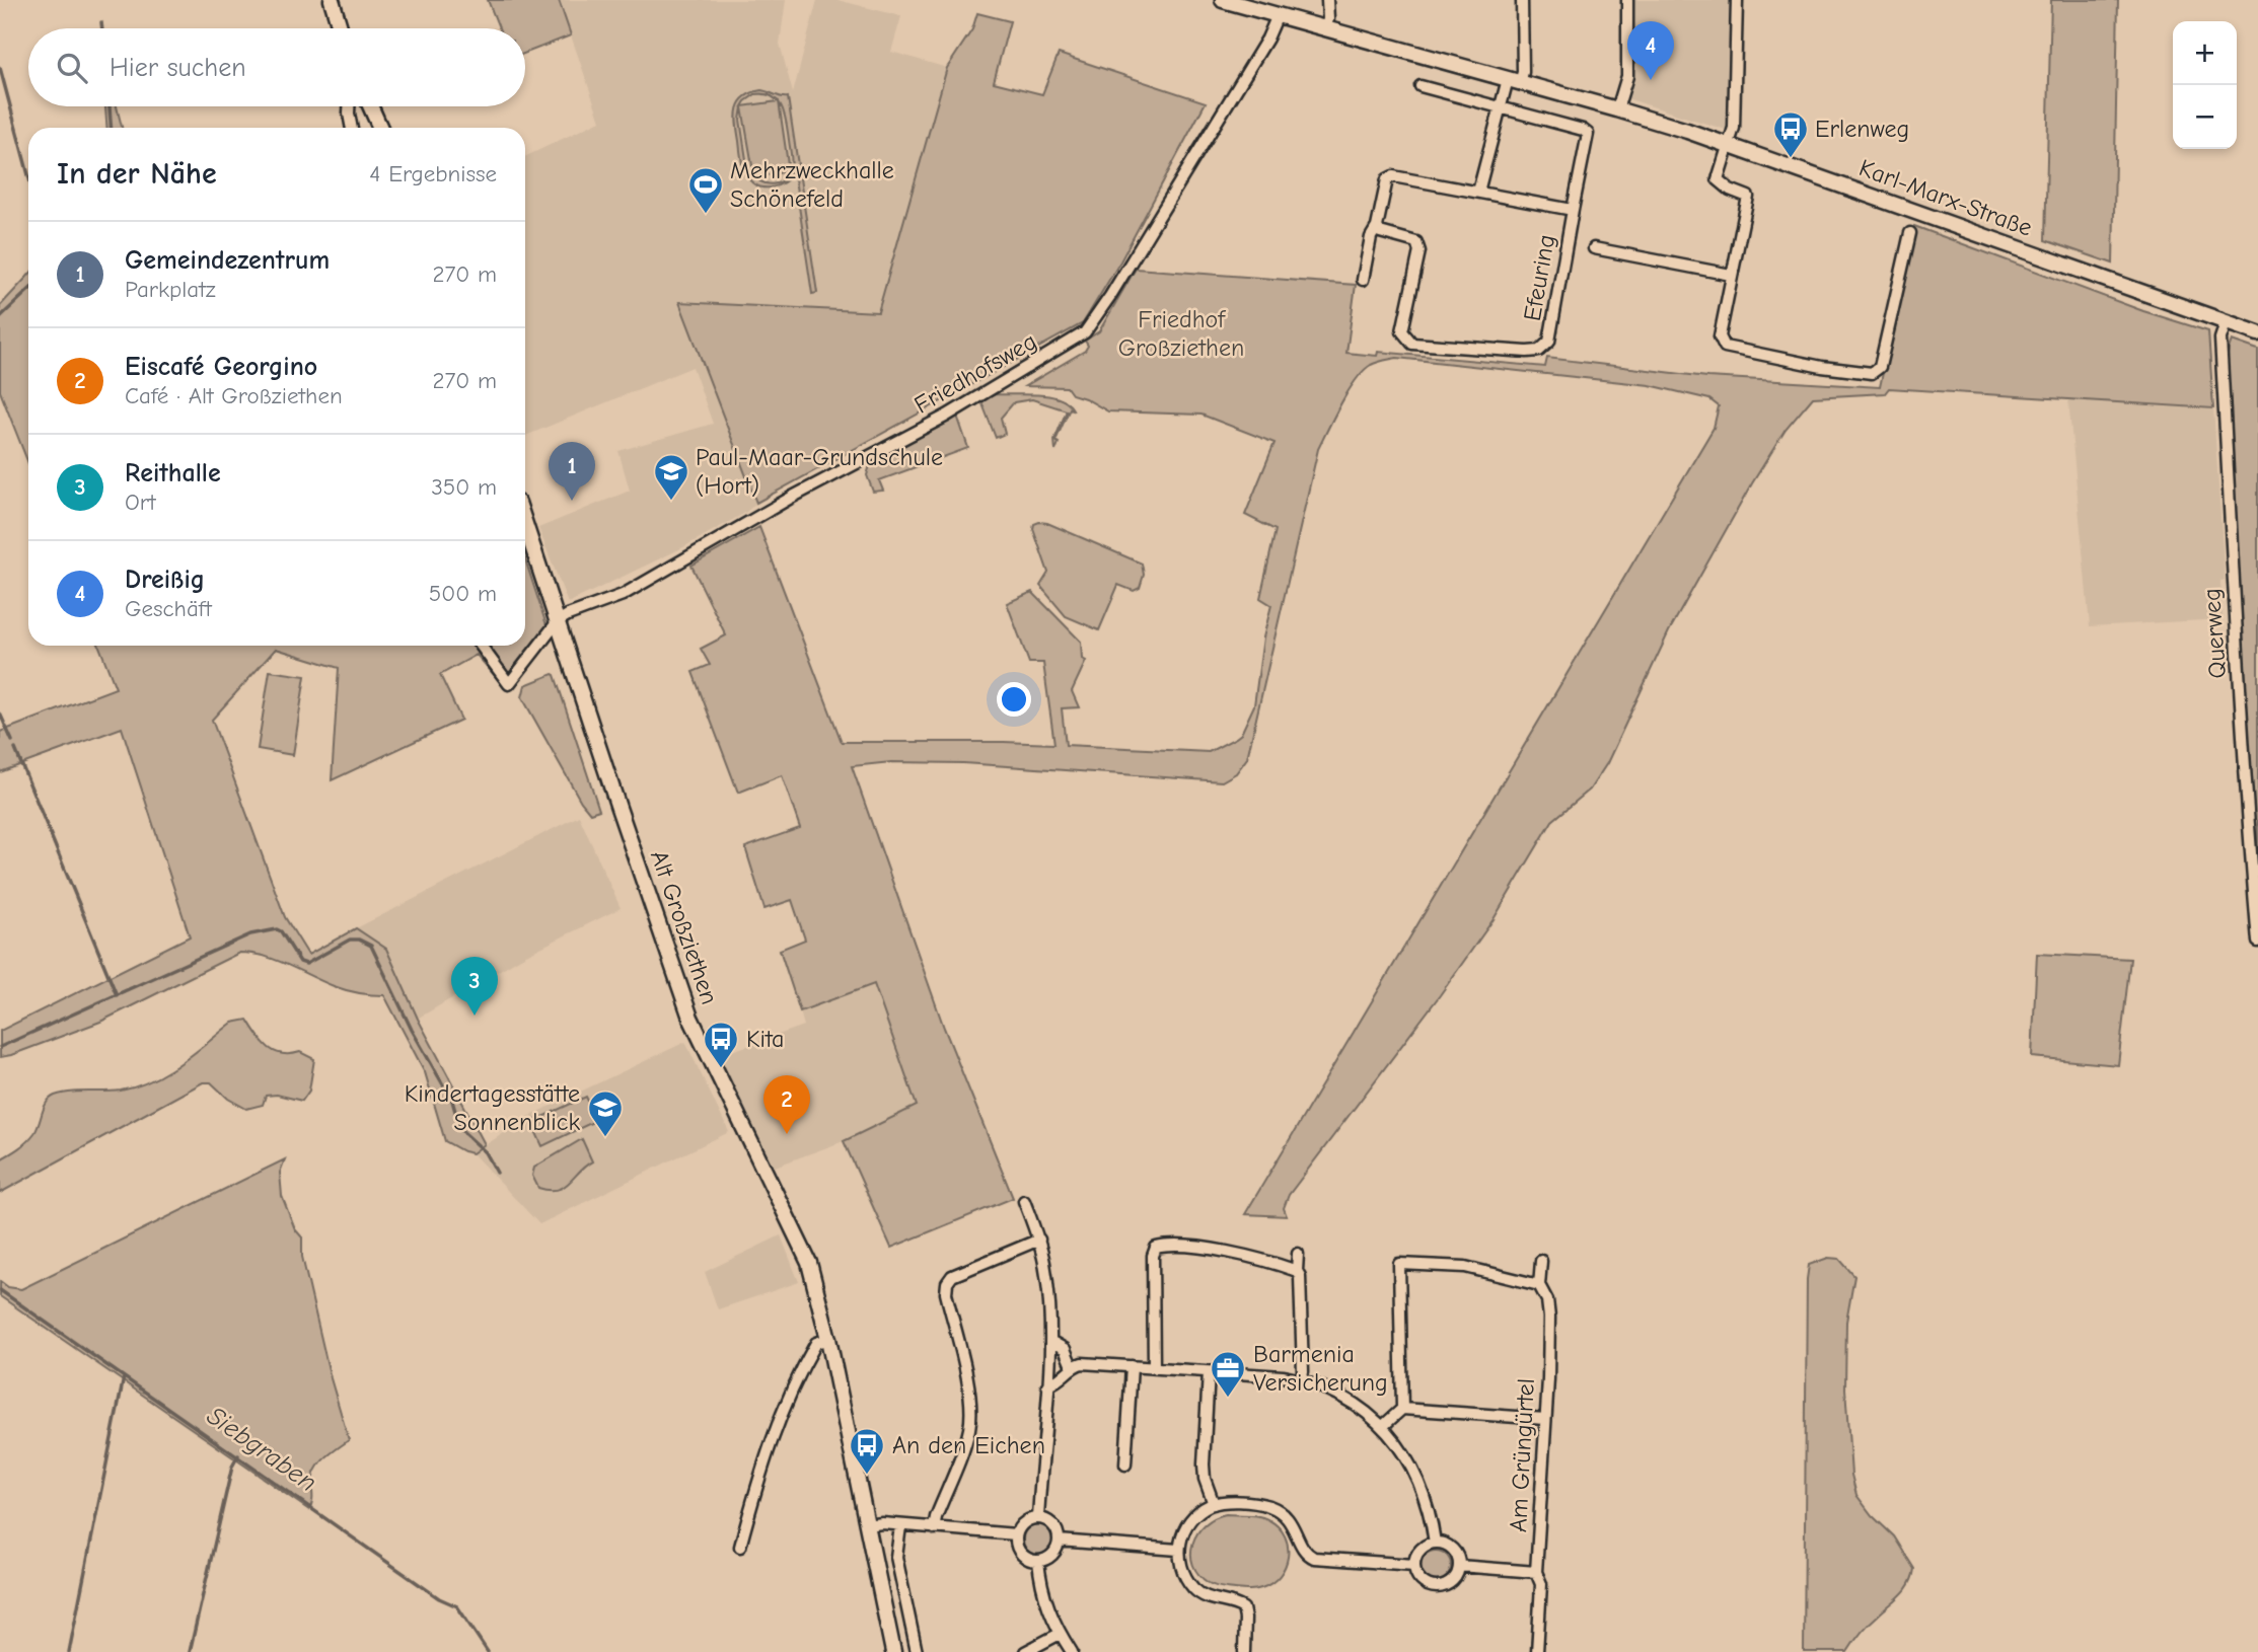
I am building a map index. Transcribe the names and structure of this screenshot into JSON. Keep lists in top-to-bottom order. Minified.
{"streets":{"street":["Karl-Marx-Straße","Efeuring","Friedhofsweg","Querweg","Alt Großziethen","Am Grüngürtel"]},"crossings":[["Karl-Marx-Straße","Friedhofsweg"],["Karl-Marx-Straße","Querweg"],["Friedhofsweg","Alt Großziethen"]],"water":["Siebgraben"],"parks":["Friedhof Großziethen"],"places":{"bus stop":["Erlenweg","Kita","An den Eichen"],"sports":["Mehrzweckhalle Schönefeld"],"school or university":["Paul-Maar-Grundschule (Hort)","Kindertagesstätte Sonnenblick"],"office":["Barmenia Versicherung"]},"page":{"map_buttons":["+","−"],"pins":["4","1","3","2"],"search":"Hier suchen","heading":["In der Nähe","4 Ergebnisse"],"list":[{"mark":"1","name":"Gemeindezentrum","note":"Parkplatz","value":"270 m"},{"mark":"2","name":"Eiscafé Georgino","note":"Café · Alt Großziethen","value":"270 m"},{"mark":"3","name":"Reithalle","note":"Ort","value":"350 m"},{"mark":"4","name":"Dreißig","note":"Geschäft","value":"500 m"}]}}
